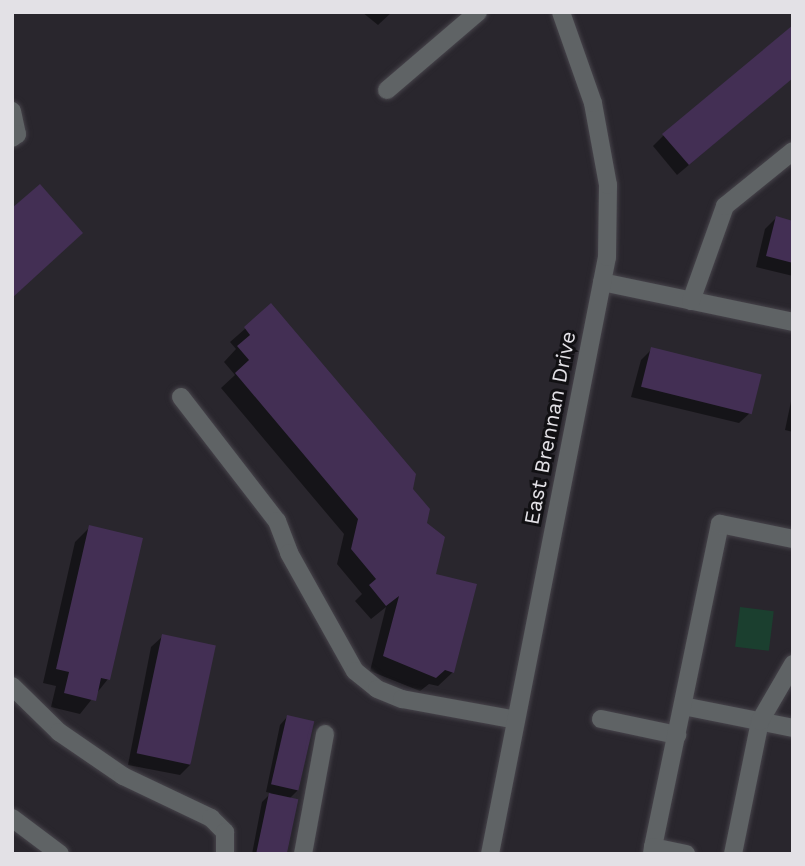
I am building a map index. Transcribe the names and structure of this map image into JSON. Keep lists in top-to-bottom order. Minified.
{"streets":{"street":["East Brennan Drive"]}}
